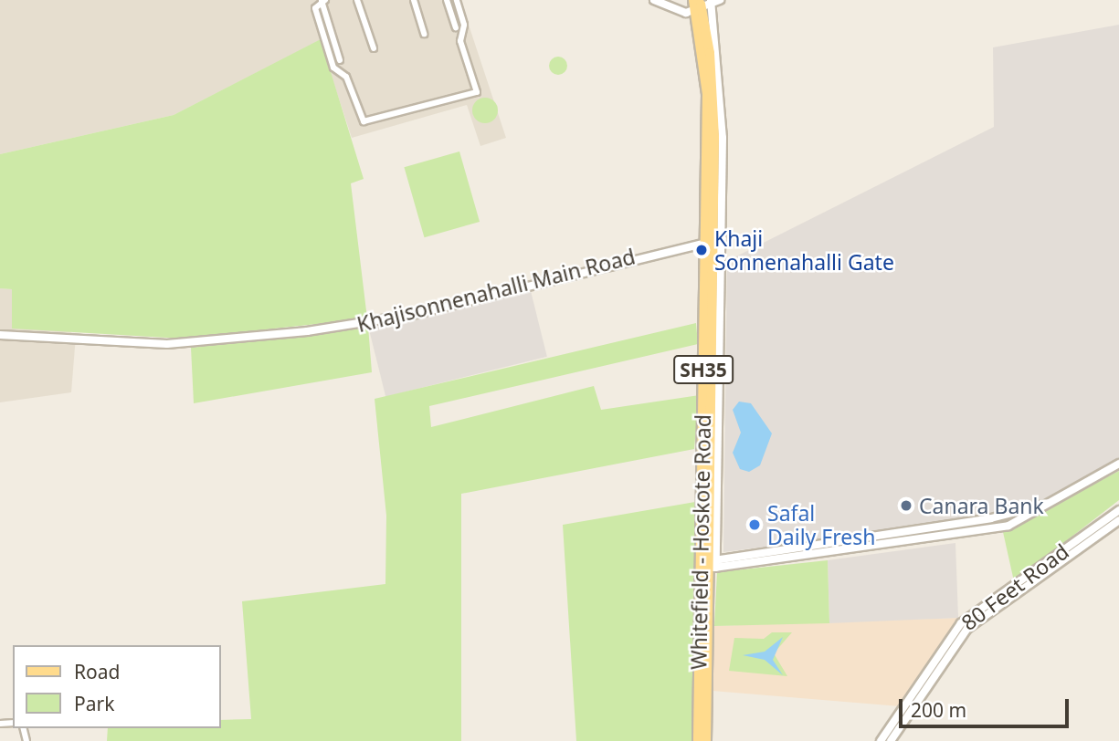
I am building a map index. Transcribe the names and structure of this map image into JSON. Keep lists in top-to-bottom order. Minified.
{"streets":{"main road":["SH35","Whitefield - Hoskote Road"],"street":["Khajisonnenahalli Main Road","80 Feet Road"]},"crossings":[["Khajisonnenahalli Main Road","Whitefield - Hoskote Road"]],"places":["Khaji Sonnenahalli Gate","Canara Bank","Safal Daily Fresh"],"legend":["Road","Park"],"scale_bar":"200 m"}
